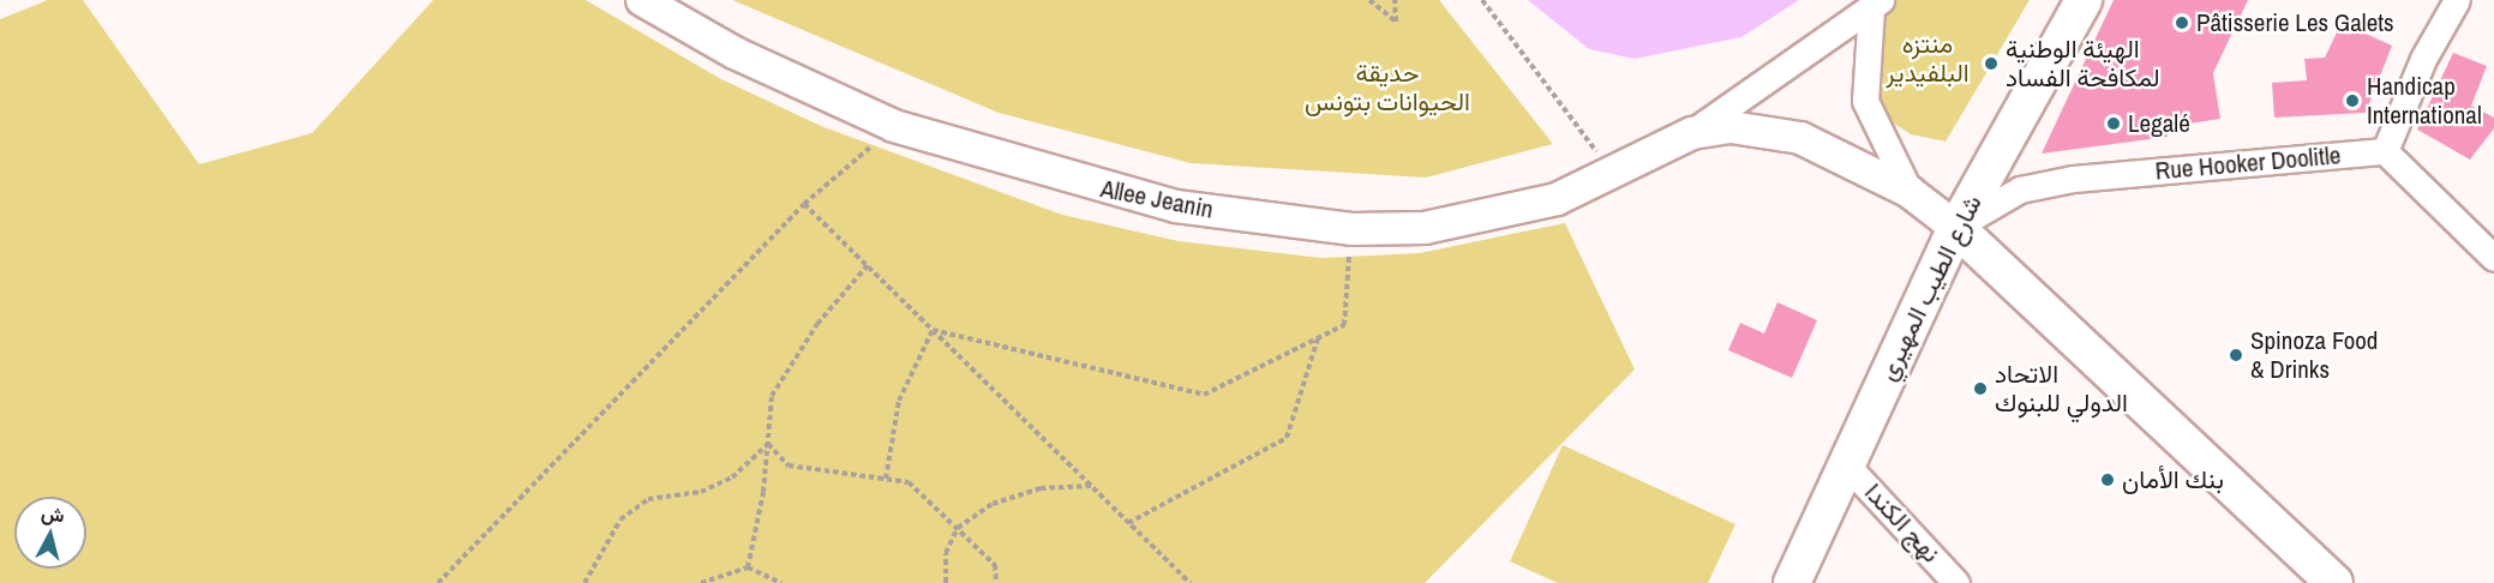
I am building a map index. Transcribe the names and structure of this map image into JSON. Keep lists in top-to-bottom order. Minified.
{"streets":{"main road":["شارع الطيب المهيري"],"street":["Rue Hooker Doolitle","Allee Jeanin","نهج الكندا"]},"crossings":[["Rue Hooker Doolitle","Allee Jeanin"],["Rue Hooker Doolitle","شارع الطيب المهيري"],["Allee Jeanin","شارع الطيب المهيري"],["شارع الطيب المهيري","نهج الكندا"]],"parks":["منتزه البلفيدير","حديقة الحيوانات بتونس"],"places":["Pâtisserie Les Galets","الهيئة الوطنية لمكافحة الفساد","Handicap International","Legalé","Spinoza Food & Drinks","الاتحاد الدولي للبنوك","بنك الأمان"],"north":"top"}
